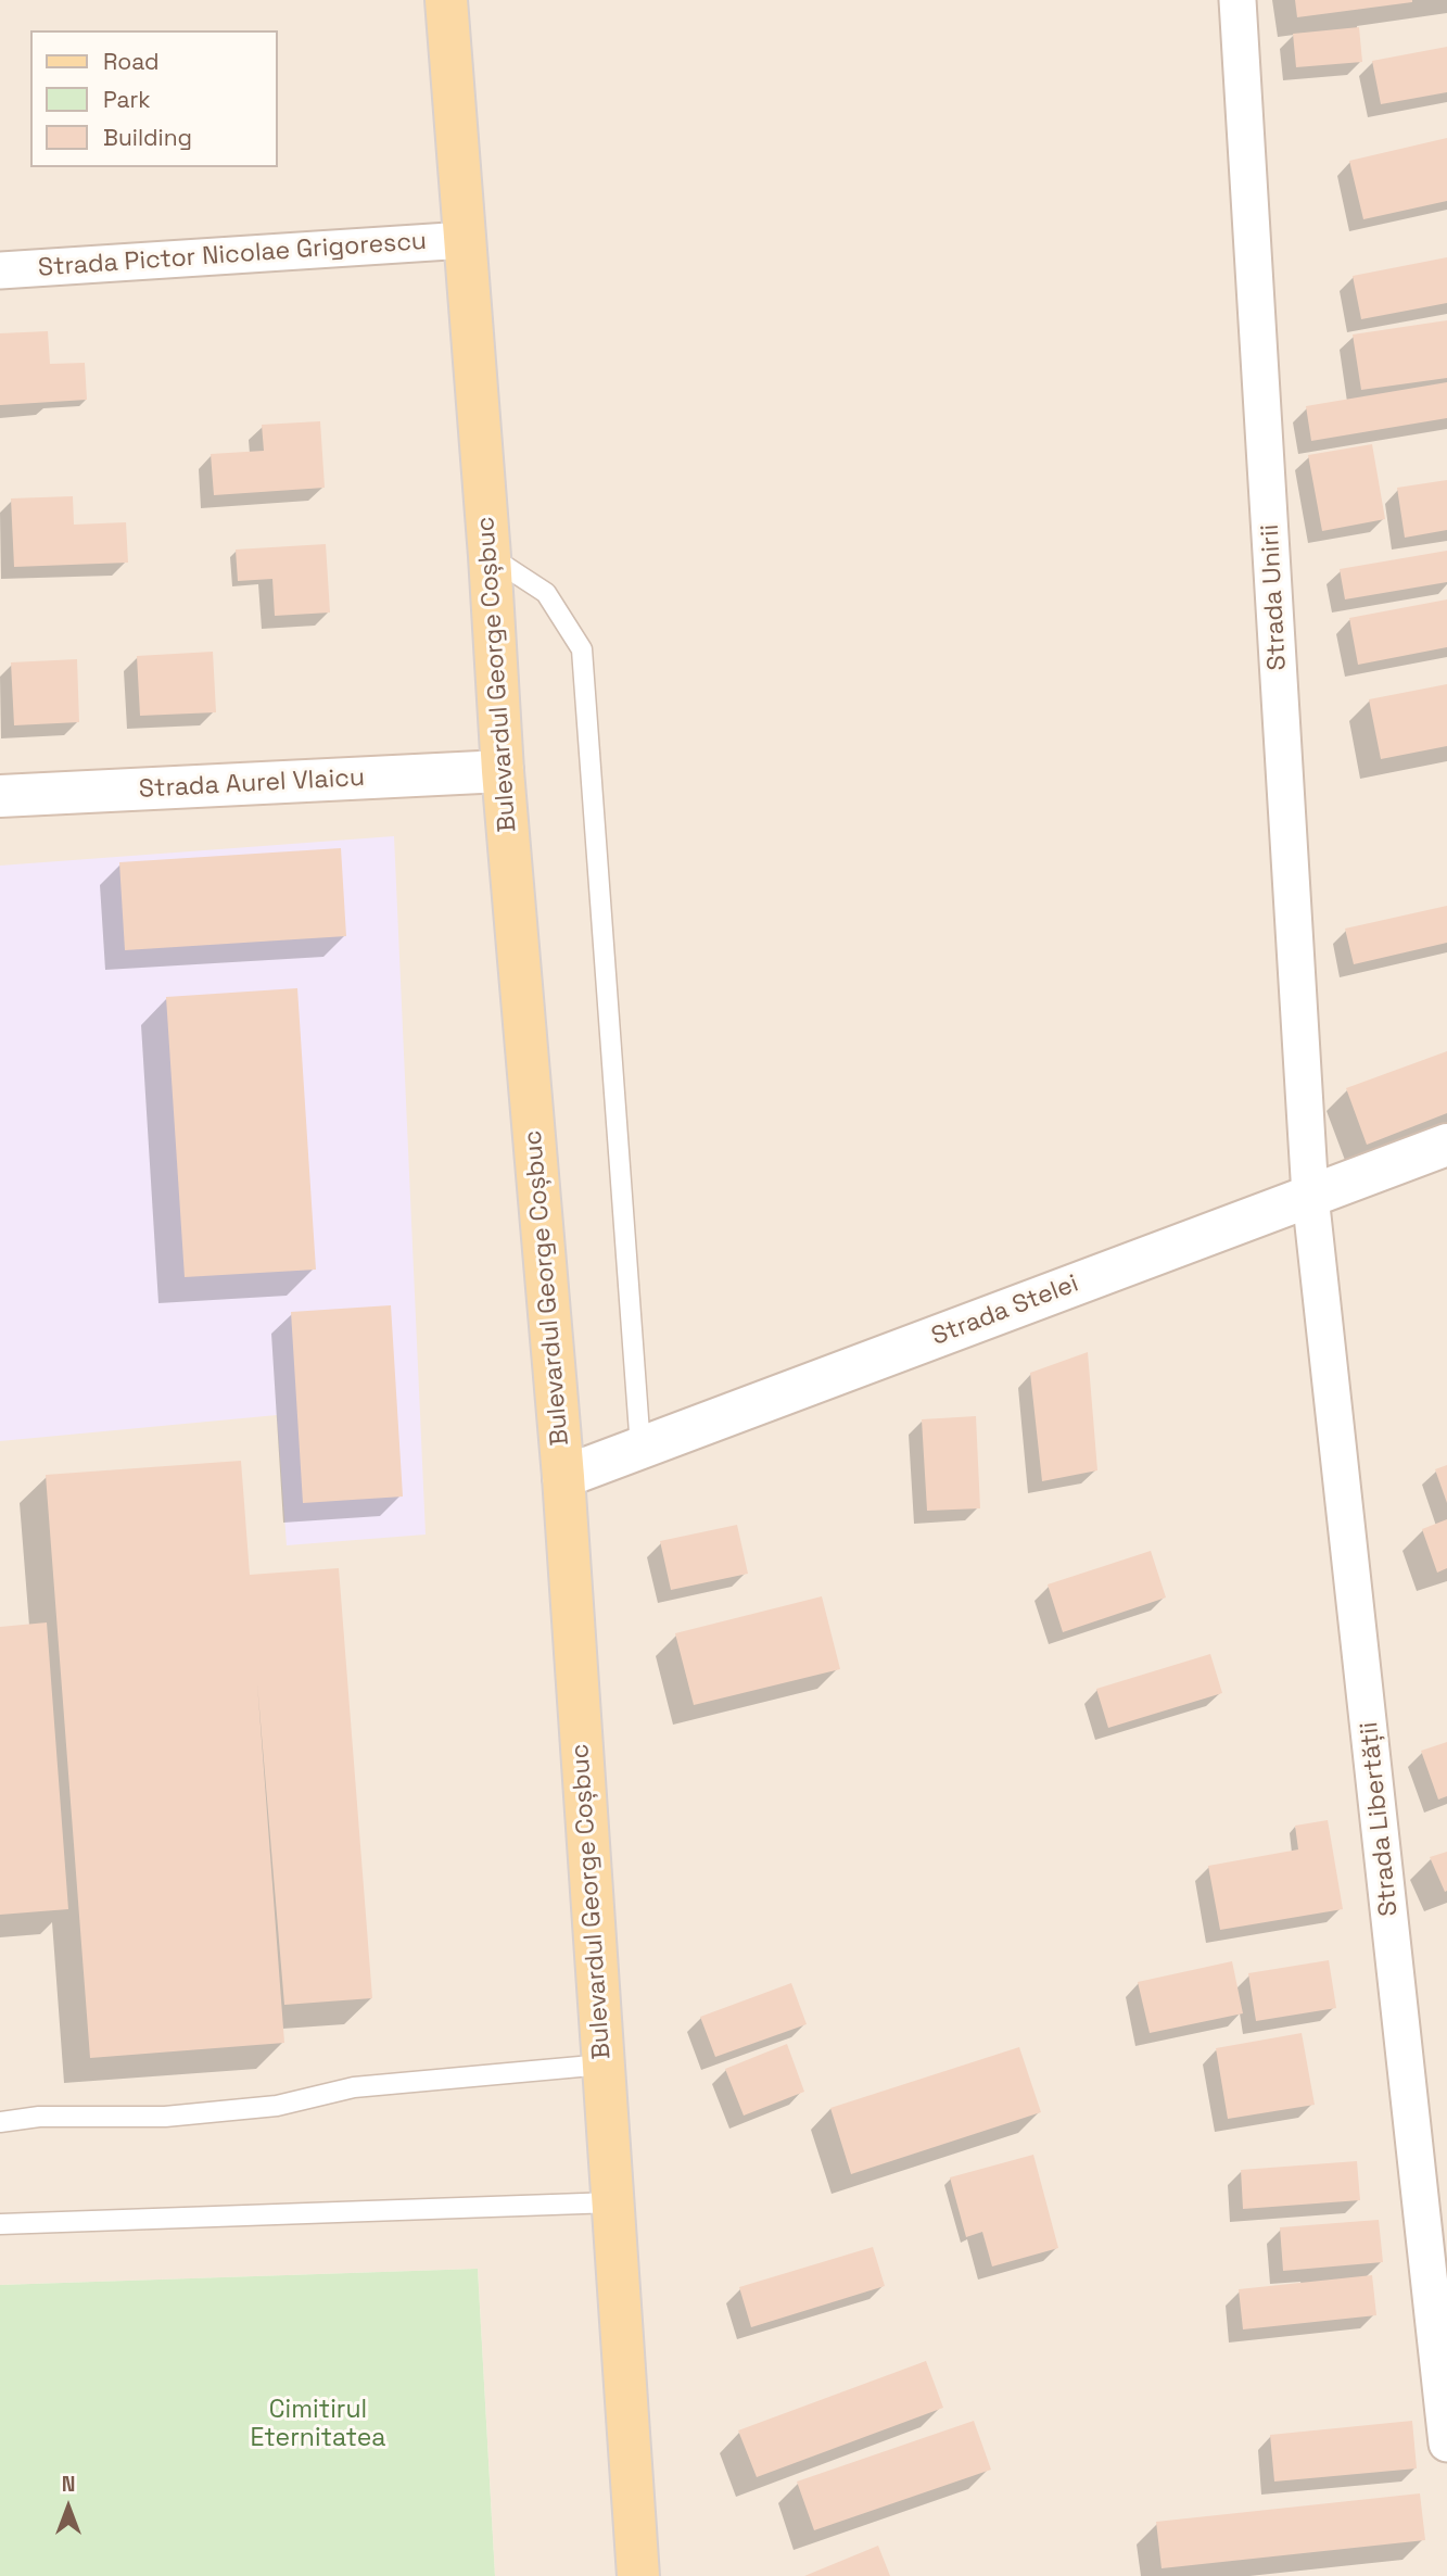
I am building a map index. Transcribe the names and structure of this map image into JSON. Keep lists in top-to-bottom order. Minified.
{"streets":{"main road":["Bulevardul George Coșbuc"],"street":["Strada Pictor Nicolae Grigorescu","Strada Unirii","Strada Aurel Vlaicu","Strada Stelei","Strada Libertății"]},"crossings":[["Strada Pictor Nicolae Grigorescu","Bulevardul George Coșbuc"],["Strada Unirii","Strada Stelei"],["Strada Unirii","Strada Libertății"],["Bulevardul George Coșbuc","Strada Aurel Vlaicu"],["Bulevardul George Coșbuc","Strada Stelei"],["Strada Stelei","Strada Libertății"]],"parks":["Cimitirul Eternitatea"],"legend":["Road","Park","Building"],"north":"top"}
